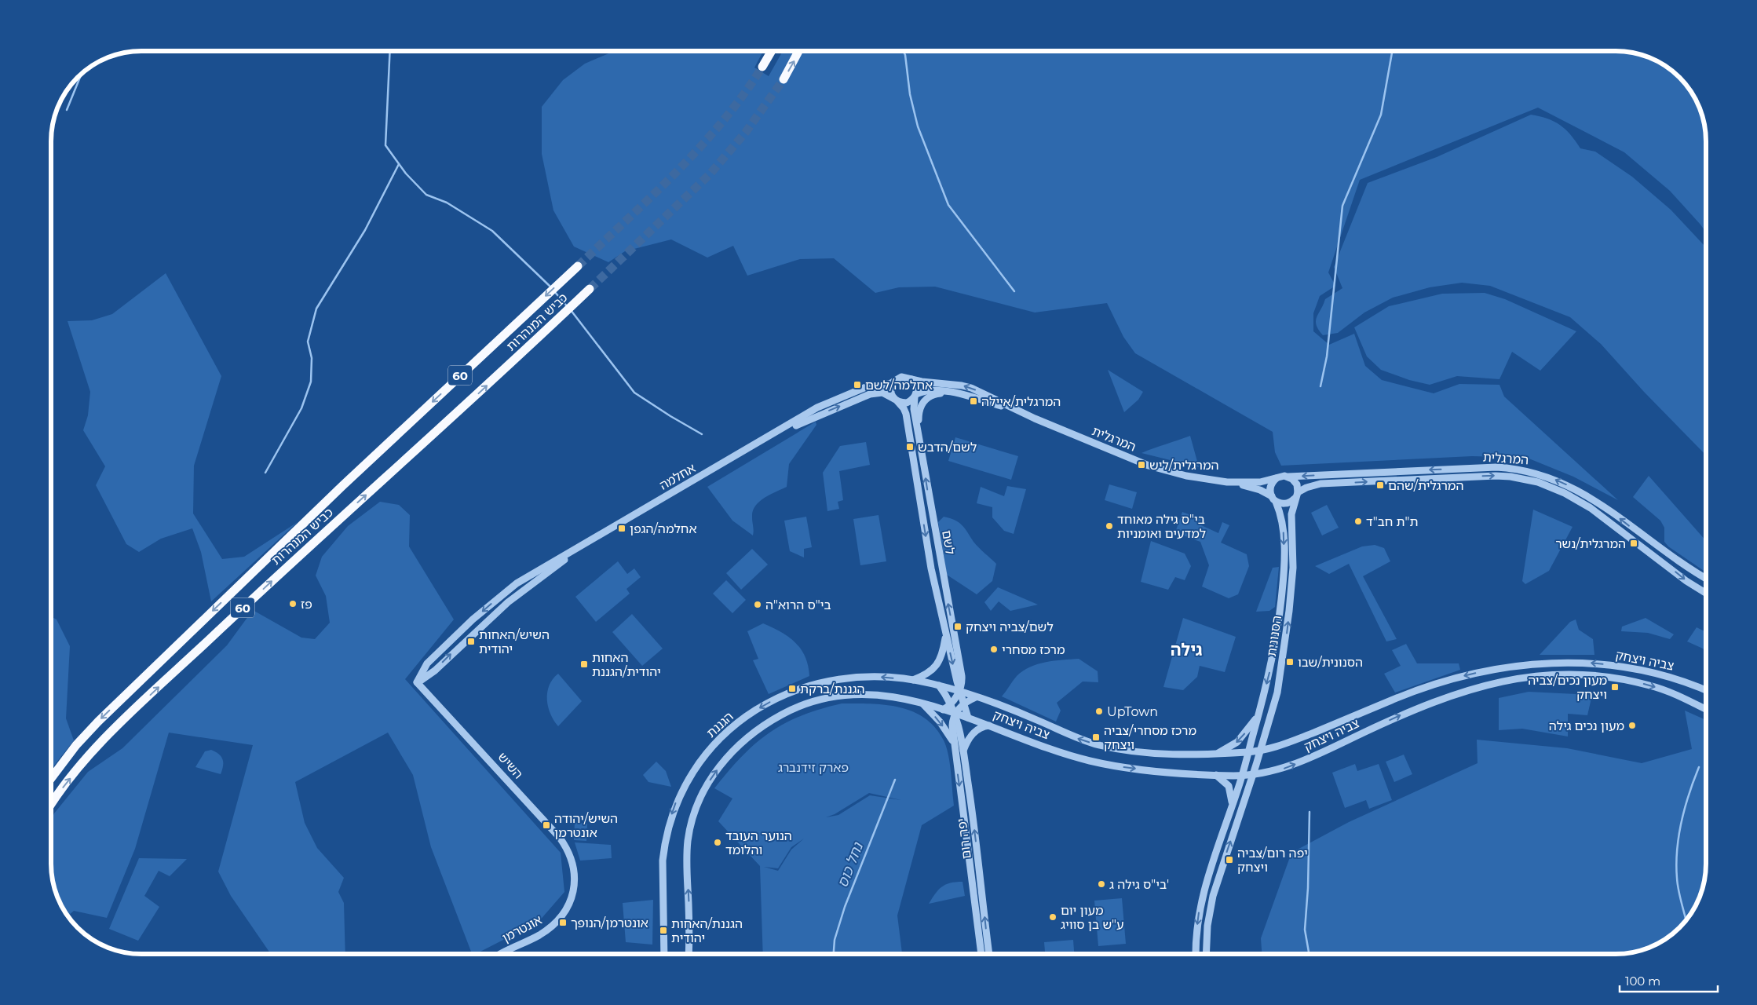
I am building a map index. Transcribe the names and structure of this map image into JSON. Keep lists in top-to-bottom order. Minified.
{"streets":{"highway":["כביש המנהרות","60"],"street":["המרגלית","אחלמה","לשם","הסנונית","צביה ויצחק","הגננת","השיש","יפה רום","אונטרמן"]},"crossings":[["המרגלית","אחלמה"],["המרגלית","לשם"],["המרגלית","הסנונית"],["אחלמה","לשם"],["אחלמה","השיש"],["לשם","צביה ויצחק"],["לשם","הגננת"],["לשם","יפה רום"],["הסנונית","צביה ויצחק"],["צביה ויצחק","הגננת"],["צביה ויצחק","יפה רום"],["הגננת","יפה רום"],["השיש","אונטרמן"]],"one_way":["הגננת"],"districts":["גילה"],"water":["נחל כוס"],"parks":["פארק זידנברג"],"places":{"transit":["אחלמה/לשם","המרגלית/איילה","לשם/הדבש","המרגלית/ליש","המרגלית/שהם","אחלמה/הגפן","המרגלית/נשר","לשם/צביה ויצחק","השיש/האחות יהודית","הסנונית/שבו","האחות יהודית/הגננת","מעון נכים/צביה ויצחק","הגננת/ברקת","מרכז מסחרי/צביה ויצחק","השיש/יהודה אונטרמן","יפה רום/צביה ויצחק","אונטרמן/הנופך","הגננת/האחות יהודית"],"other":["ת\"ת חב\"ד","בי\"ס גילה מאוחד למדעים ואומניות","פז","בי\"ס הרוא\"ה","מרכז מסחרי","UpTown","מעון נכים גילה","הנוער העובד והלומד","בי\"ס גילה ג'","מעון יום ע\"ש בן סוויג"]},"scale_bar":"100 m"}
